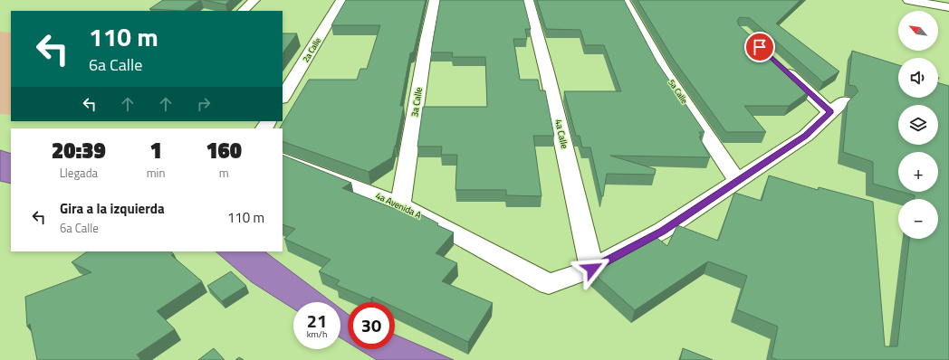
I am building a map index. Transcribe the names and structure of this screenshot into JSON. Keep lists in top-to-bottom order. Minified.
{"streets":{"street":["2a Calle","5a Calle","3a Calle","4a Calle","4a Avenida A"]},"crossings":[["3a Calle","4a Avenida A"],["4a Calle","4a Avenida A"]],"north":"top left","page":{"map_buttons":["+","−"],"turn":["110 m","6a Calle"],"eta":["20:39","Llegada","1","min","160","m"],"list":[{"name":"Gira a la izquierda","note":"6a Calle","value":"110 m"}],"speed":"21 km/h","limit":"30"}}
